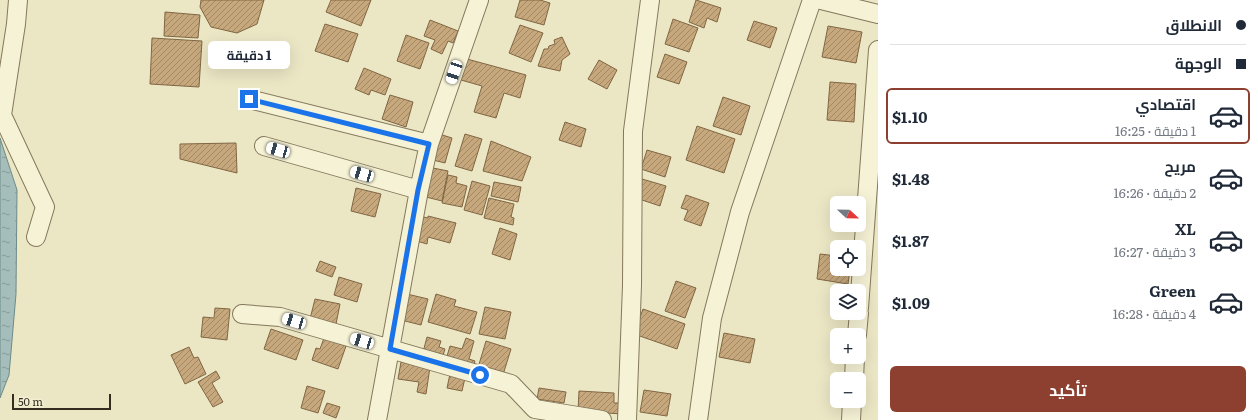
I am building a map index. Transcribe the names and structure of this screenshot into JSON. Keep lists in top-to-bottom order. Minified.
{"scale_bar":"50 m","north":"right","page":{"banner":["الانطلاق","الوجهة"],"bubble":"1 دقيقة","list":[{"name":"اقتصادي","note":"1 دقيقة · 16:25","value":"$1.10"},{"name":"مريح","note":"2 دقيقة · 16:26","value":"$1.48"},{"name":"XL","note":"3 دقيقة · 16:27","value":"$1.87"},{"name":"Green","note":"4 دقيقة · 16:28","value":"$1.09"}],"map_buttons":["+","−"],"buttons":"تأكيد","scale":"50 m"}}
